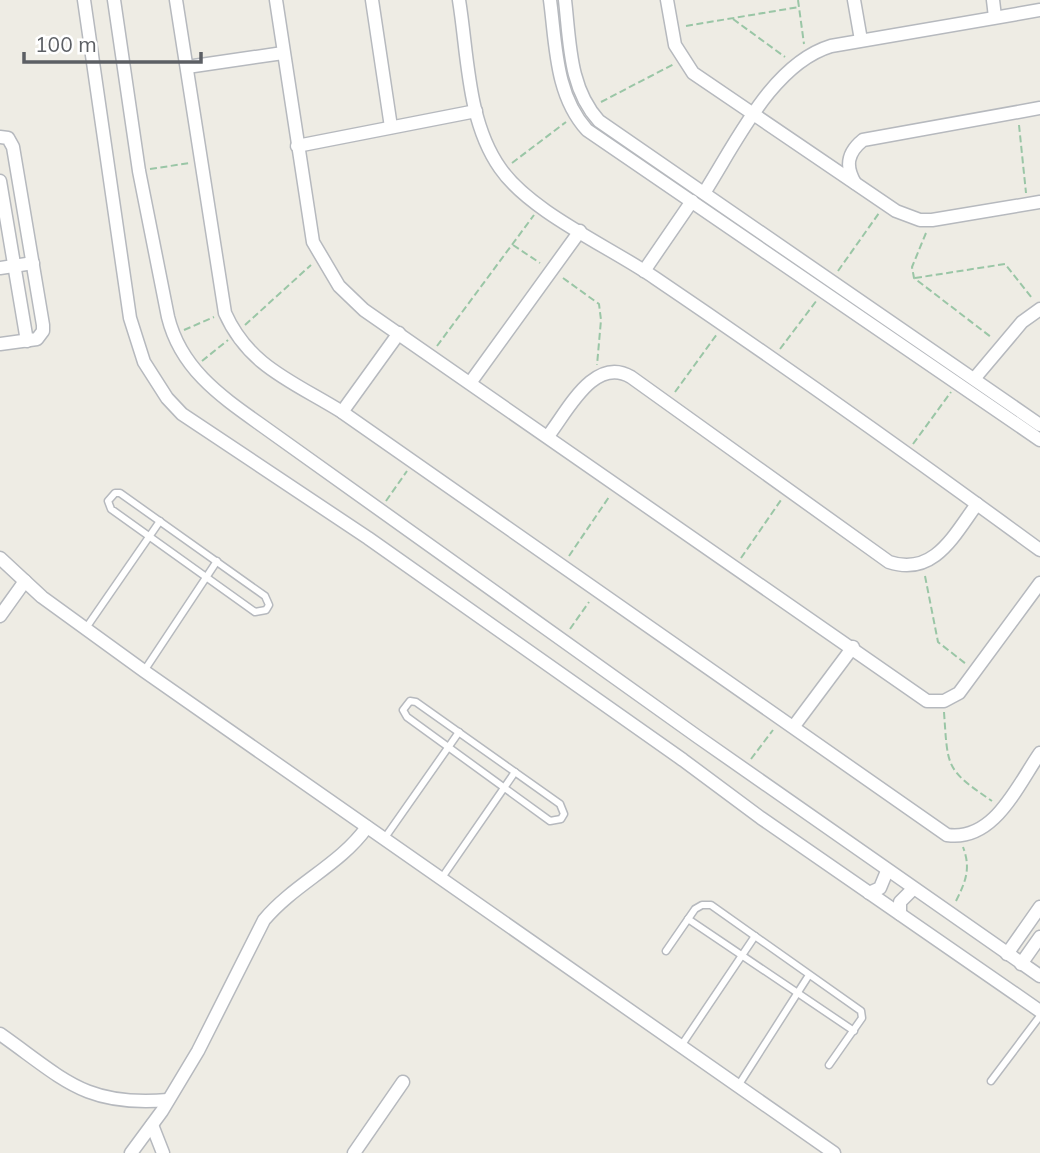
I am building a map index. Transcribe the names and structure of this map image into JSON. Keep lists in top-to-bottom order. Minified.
{"scale_bar":"100 m"}
